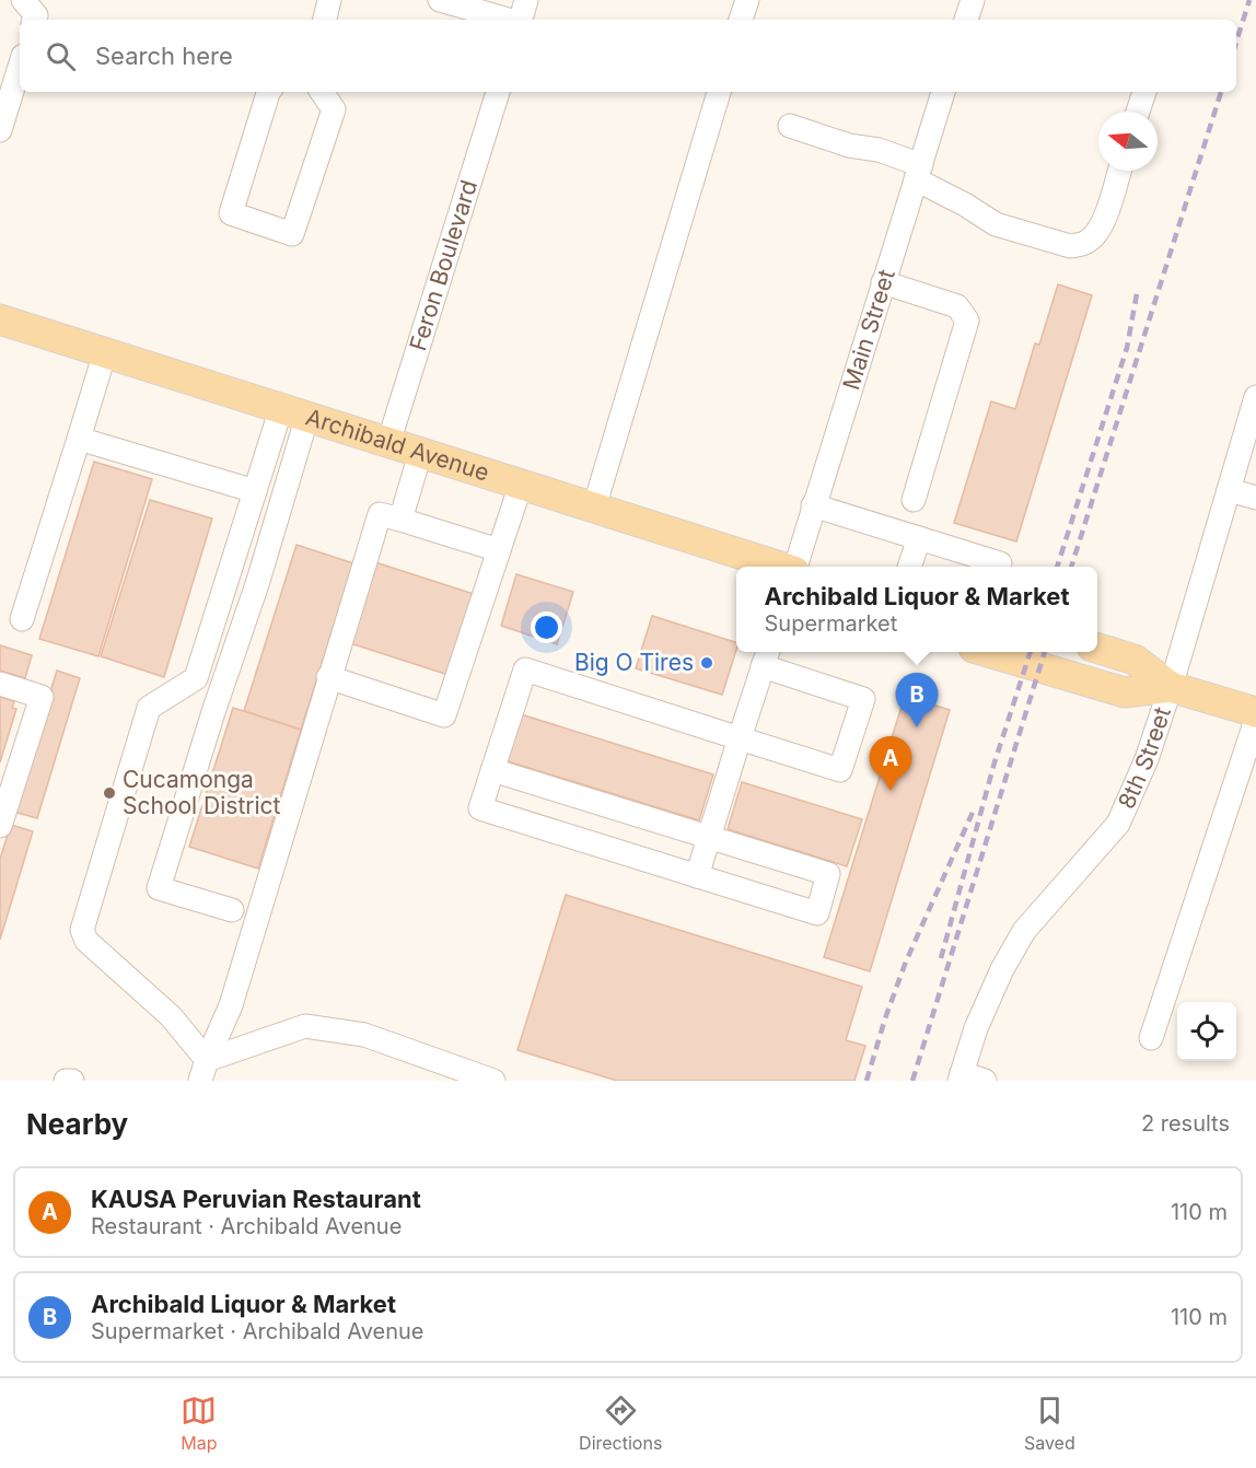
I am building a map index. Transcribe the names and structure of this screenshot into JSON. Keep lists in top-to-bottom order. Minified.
{"streets":{"main road":["Archibald Avenue"],"street":["Feron Boulevard","Main Street","8th Street"]},"crossings":[["Feron Boulevard","Archibald Avenue"]],"places":["Big O Tires","Cucamonga School District"],"north":"left","page":{"search":"Search here","popup":["Archibald Liquor & Market","Supermarket"],"pins":["B","A"],"heading":["Nearby","2 results"],"list":[{"mark":"A","name":"KAUSA Peruvian Restaurant","note":"Restaurant · Archibald Avenue","value":"110 m"},{"mark":"B","name":"Archibald Liquor & Market","note":"Supermarket · Archibald Avenue","value":"110 m"}],"nav":["Map","Directions","Saved"]}}
